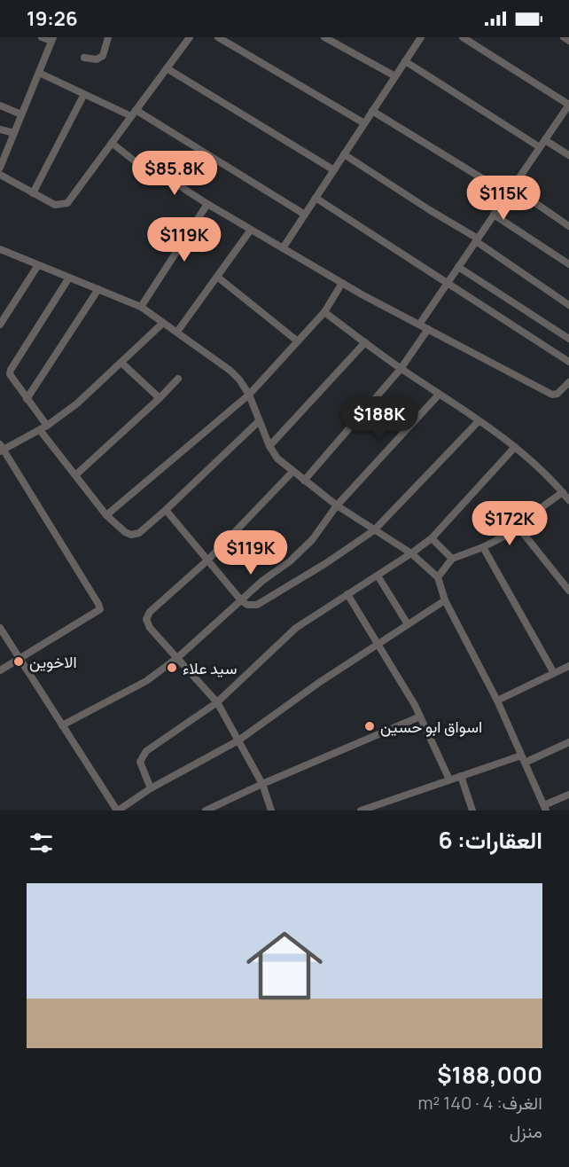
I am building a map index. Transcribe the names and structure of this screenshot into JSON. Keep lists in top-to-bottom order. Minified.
{"places":["الاخوين","سيد علاء","اسواق ابو حسين"],"page":{"status":"19:26","price":["$85.8K","$115K","$119K","$188K","$172K","$119K"],"heading":"العقارات: 6","list":[{"name":"$188,000","note":"الغرف: 4 · 140 m² · منزل"}]}}
